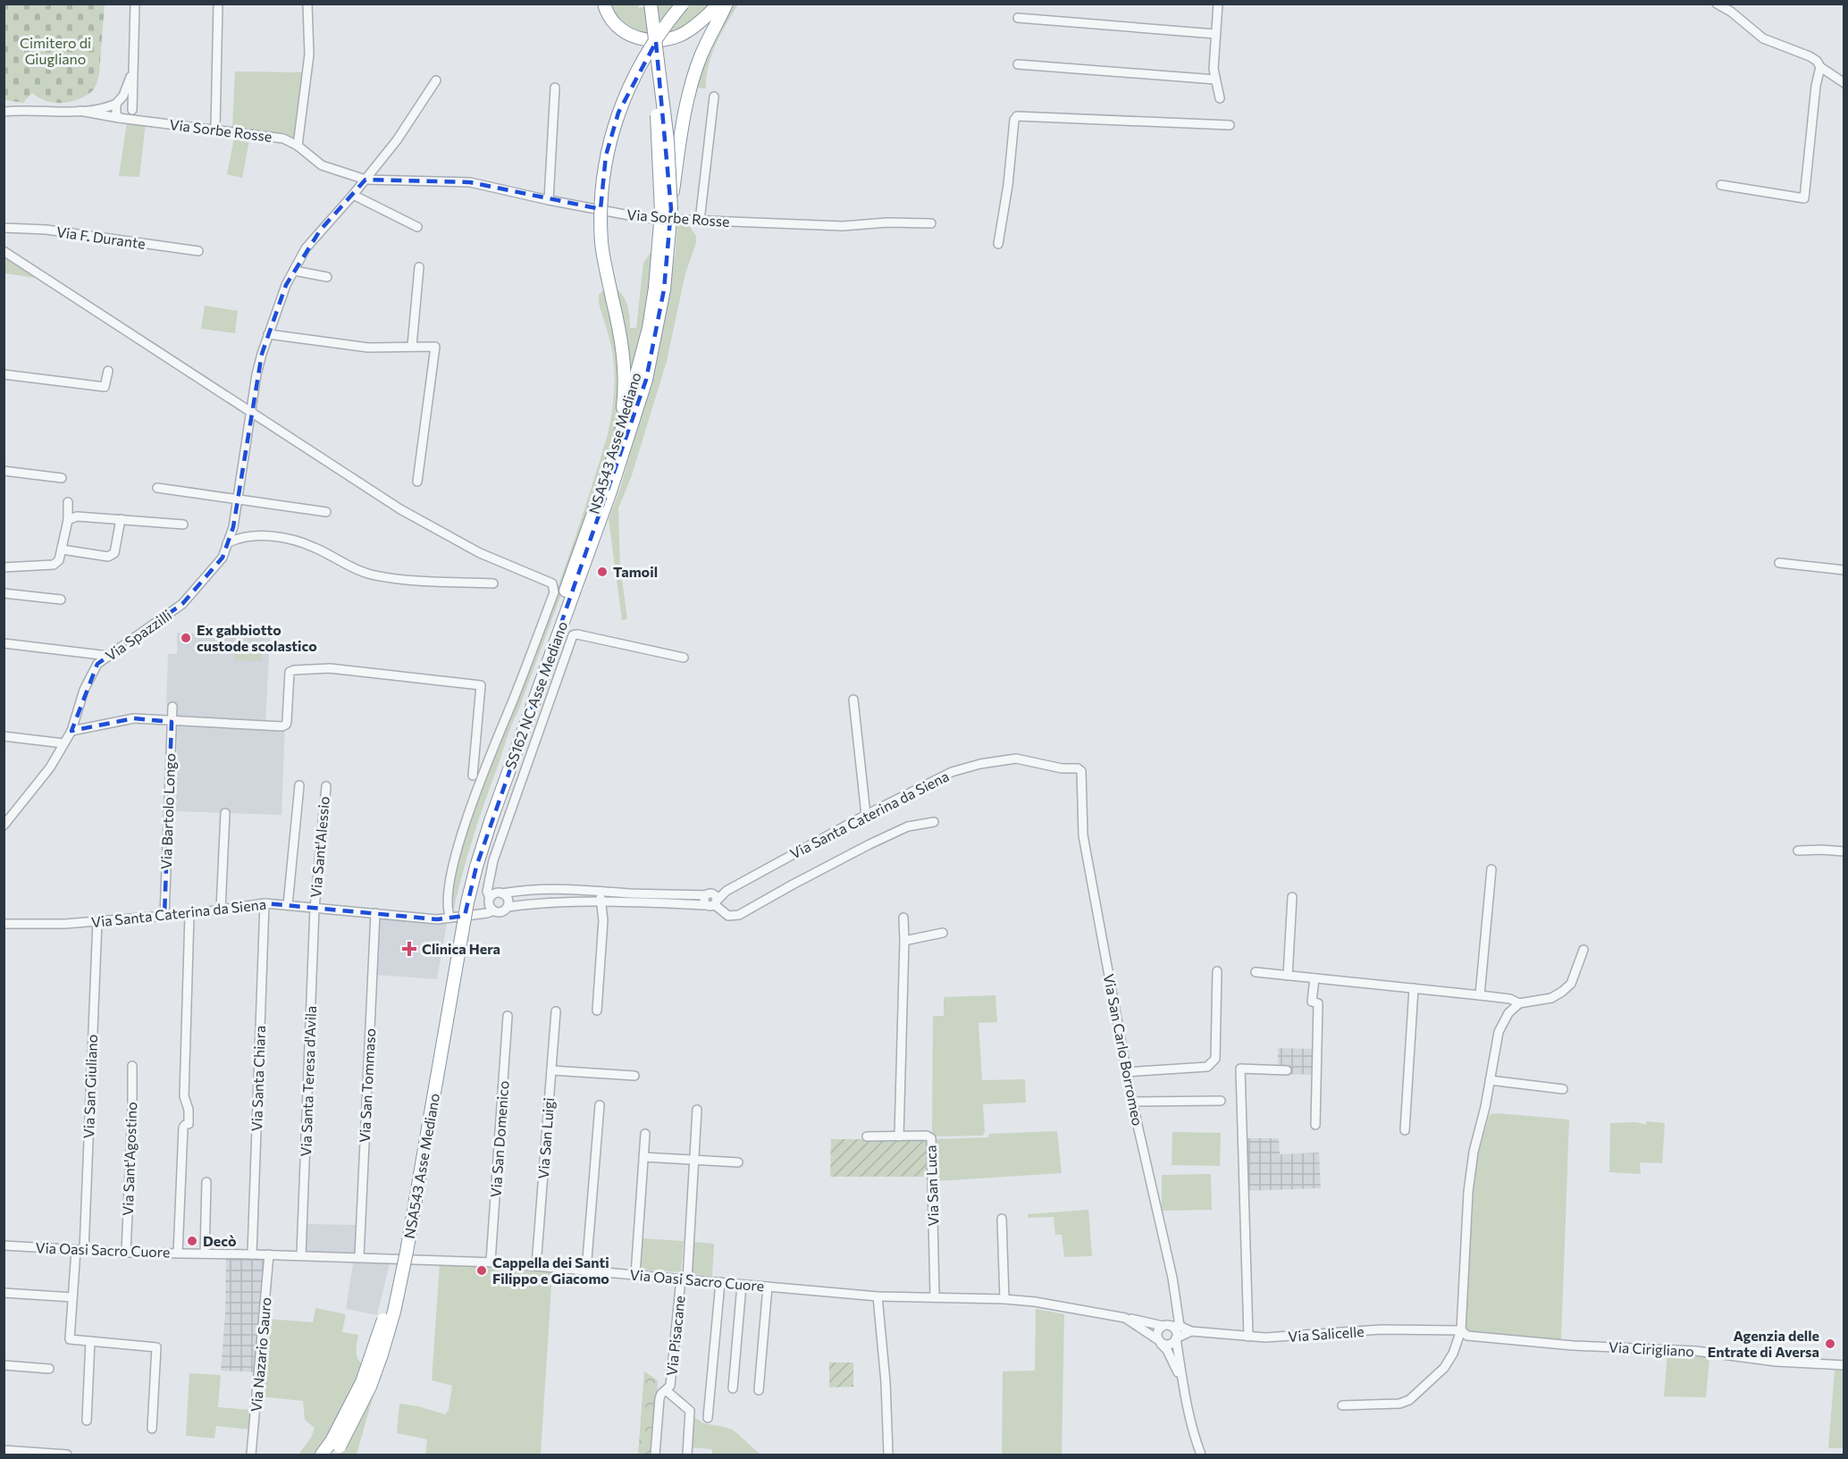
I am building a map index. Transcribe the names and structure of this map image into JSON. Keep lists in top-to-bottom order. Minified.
{"streets":{"highway":["NSA543 Asse Mediano","SS162 NC Asse Mediano"],"street":["Via Sorbe Rosse","Via F. Durante","Via Spazzilli","Via Bartolo Longo","Via Santa Caterina da Siena","Via Sant'Alessio","Via San Carlo Borromeo","Via Santa Chiara","Via Santa Teresa d'Avila","Via San Tommaso","Via San Giuliano","Via San Luigi","Via San Domenico","Via Sant'Agostino","Via San Luca","Via Oasi Sacro Cuore","Via Salicelle","Via Pisacane","Via Cirigliano","Via Nazario Sauro"]},"crossings":[["NSA543 Asse Mediano","SS162 NC Asse Mediano"],["Via Bartolo Longo","Via Santa Caterina da Siena"],["Via Santa Caterina da Siena","Via Sant'Alessio"],["Via Santa Caterina da Siena","Via San Carlo Borromeo"],["Via Santa Caterina da Siena","Via Santa Chiara"],["Via Santa Caterina da Siena","Via Santa Teresa d'Avila"],["Via Santa Caterina da Siena","Via San Tommaso"],["Via Santa Caterina da Siena","Via San Giuliano"],["Via Sant'Alessio","Via Santa Teresa d'Avila"],["Via Santa Chiara","Via Oasi Sacro Cuore"],["Via Santa Teresa d'Avila","Via Oasi Sacro Cuore"],["Via San Tommaso","Via Oasi Sacro Cuore"],["Via San Giuliano","Via Oasi Sacro Cuore"],["Via San Luigi","Via Oasi Sacro Cuore"],["Via San Domenico","Via Oasi Sacro Cuore"],["Via Sant'Agostino","Via Oasi Sacro Cuore"],["Via San Luca","Via Oasi Sacro Cuore"],["Via Oasi Sacro Cuore","Via Pisacane"],["Via Oasi Sacro Cuore","Via Nazario Sauro"],["Via Salicelle","Via Cirigliano"]],"parks":["Cimitero di Giugliano"],"places":{"other":["Tamoil","Ex gabbiotto custode scolastico","Decò","Cappella dei Santi Filippo e Giacomo","Agenzia delle Entrate di Aversa"],"health":["Clinica Hera"]}}
